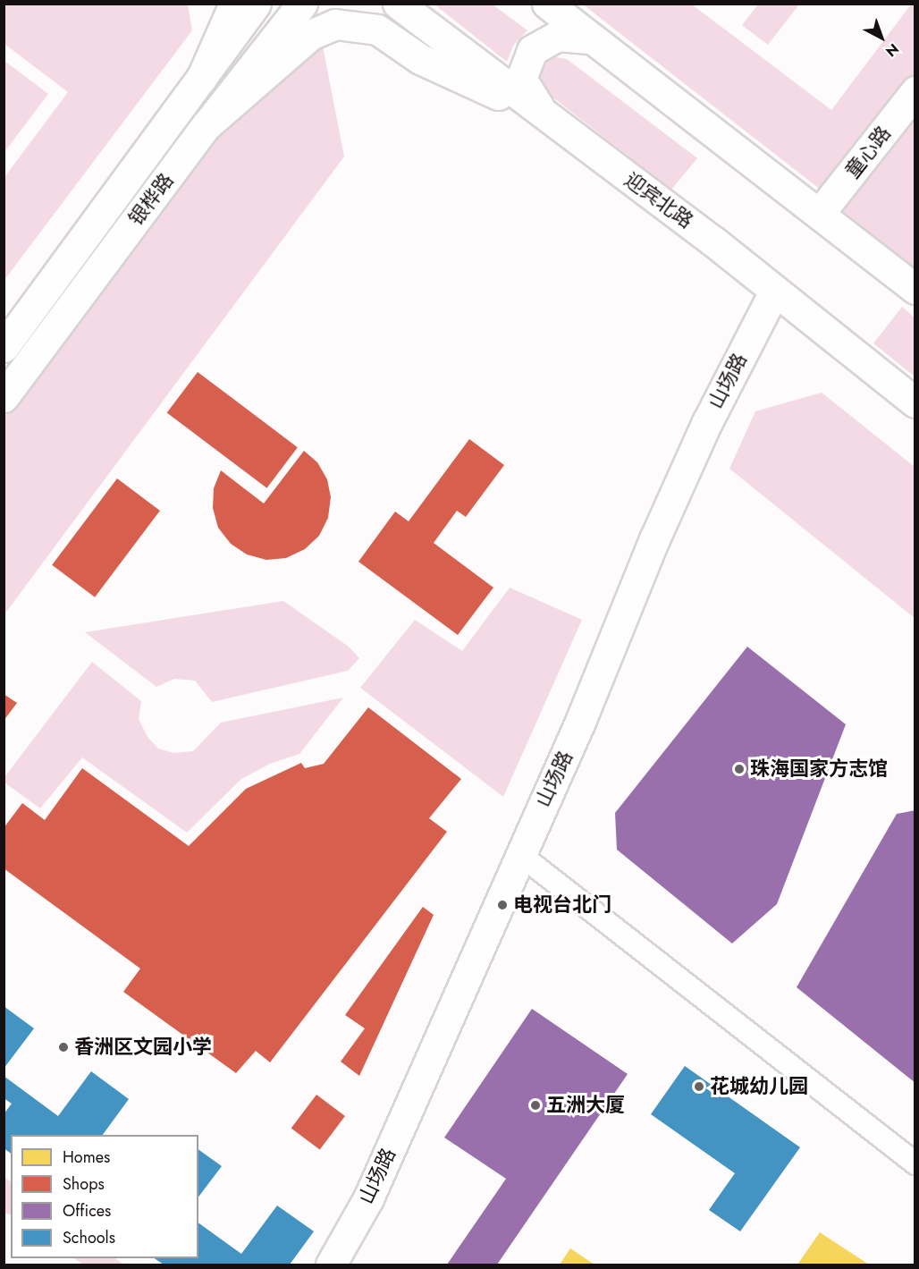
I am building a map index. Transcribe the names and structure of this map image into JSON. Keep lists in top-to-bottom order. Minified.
{"streets":{"main road":["童心路","银桦路","迎宾北路","山场路"]},"crossings":[["迎宾北路","山场路"]],"places":["珠海国家方志馆","电视台北门","香洲区文园小学","花城幼儿园","五洲大厦"],"legend":["Homes","Shops","Offices","Schools"],"north":"bottom right"}
